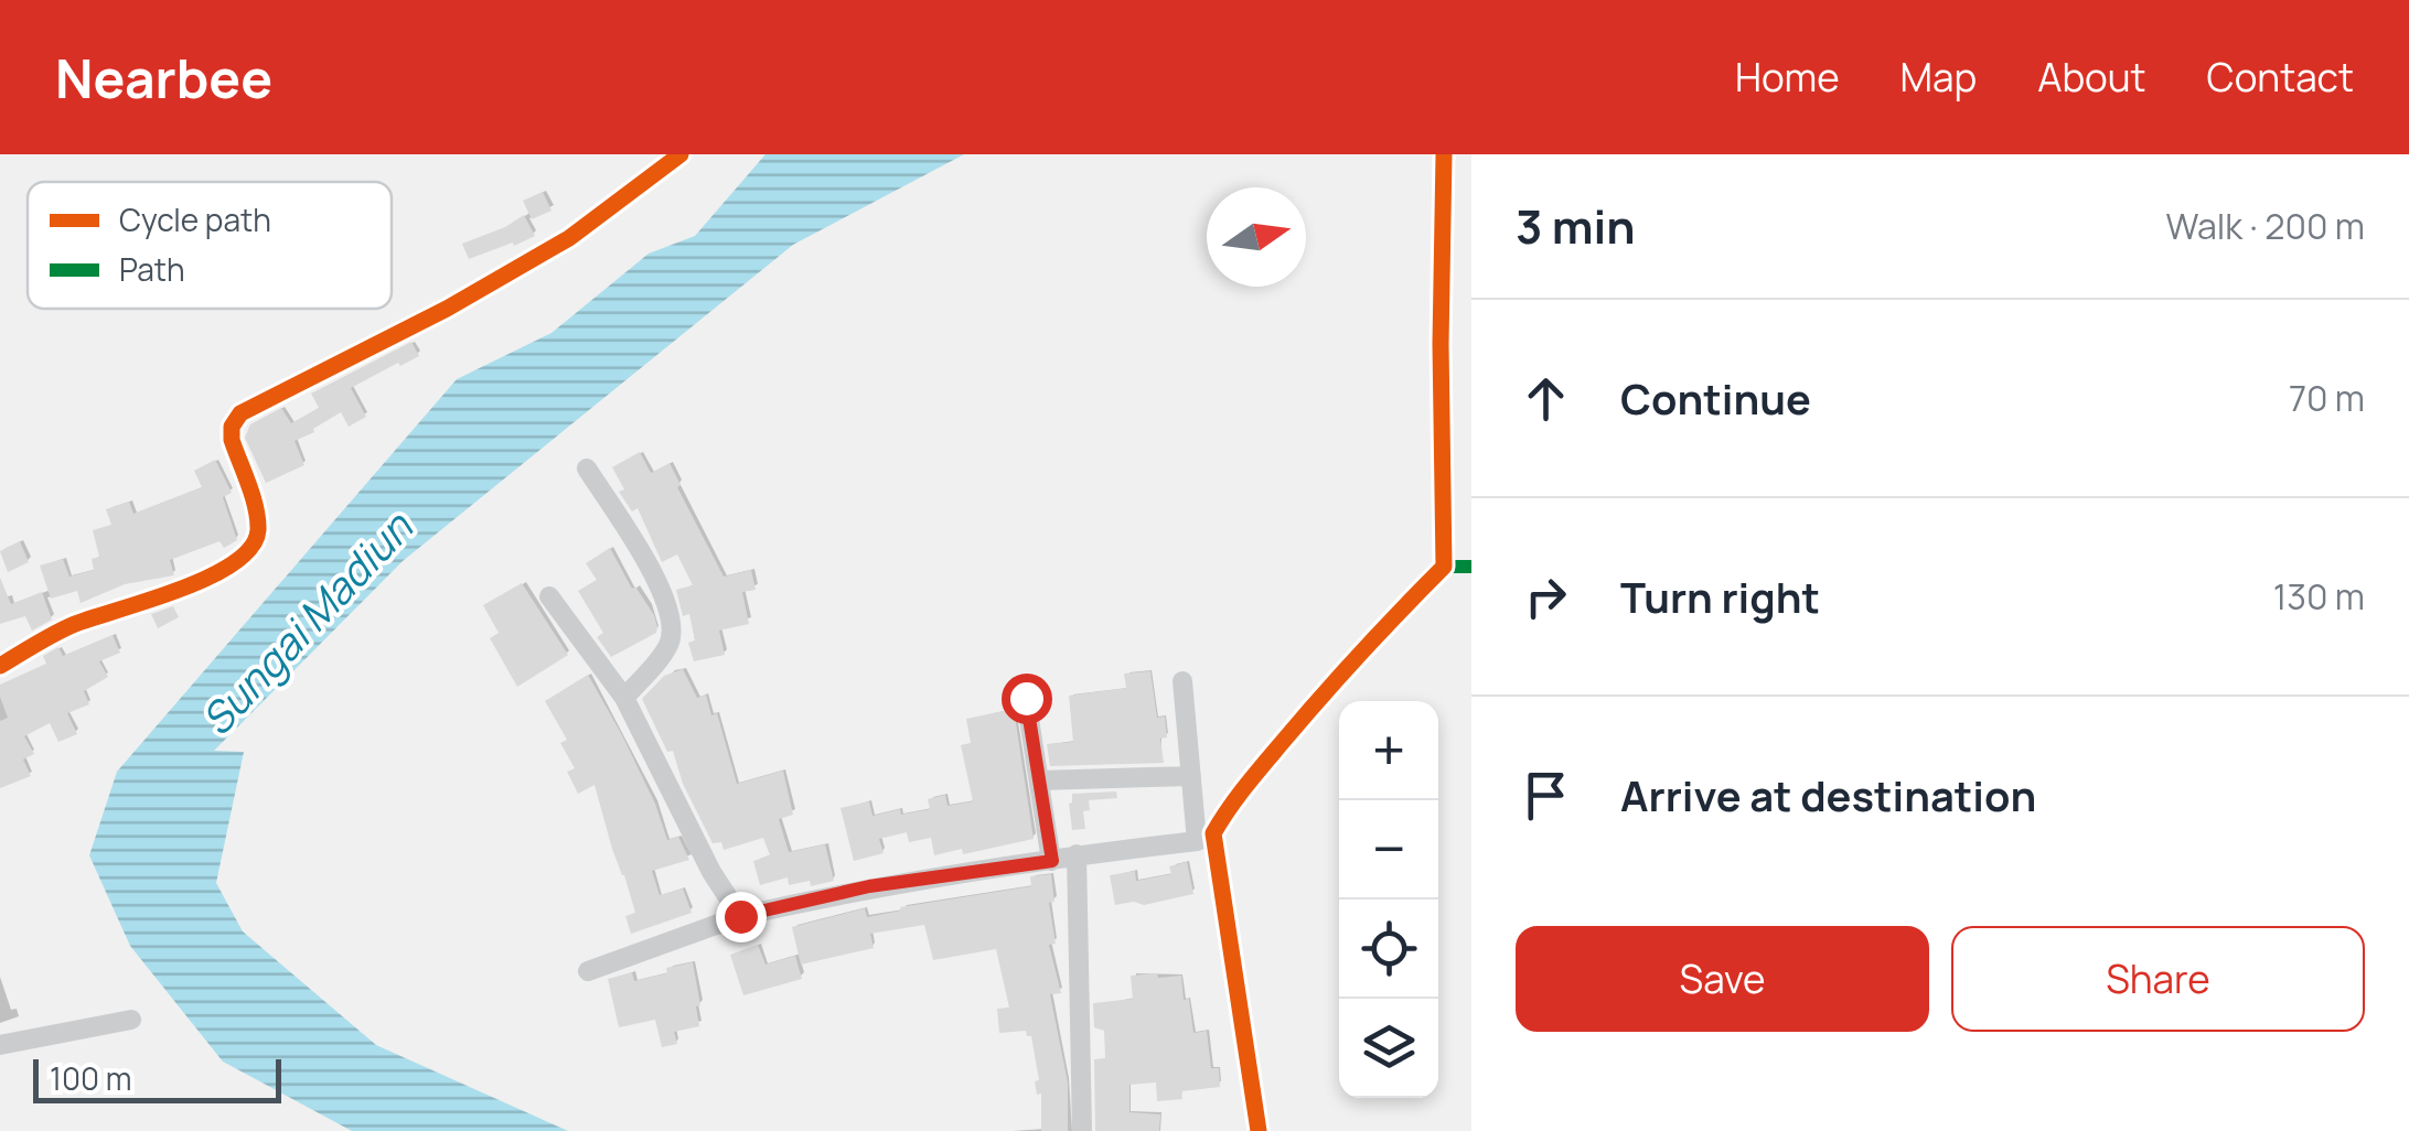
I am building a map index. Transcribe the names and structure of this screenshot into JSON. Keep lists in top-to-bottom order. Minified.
{"water":["Sungai Madiun"],"legend":["Cycle path","Path"],"scale_bar":"100 m","north":"right","page":{"header":"Nearbee","nav":["Home","Map","About","Contact"],"heading":["3 min","Walk · 200 m"],"list":[["Continue","70 m"],["Turn right","130 m"],"Arrive at destination"],"map_buttons":["+","−"],"buttons":["Save","Share"],"scale":"100 m"}}
